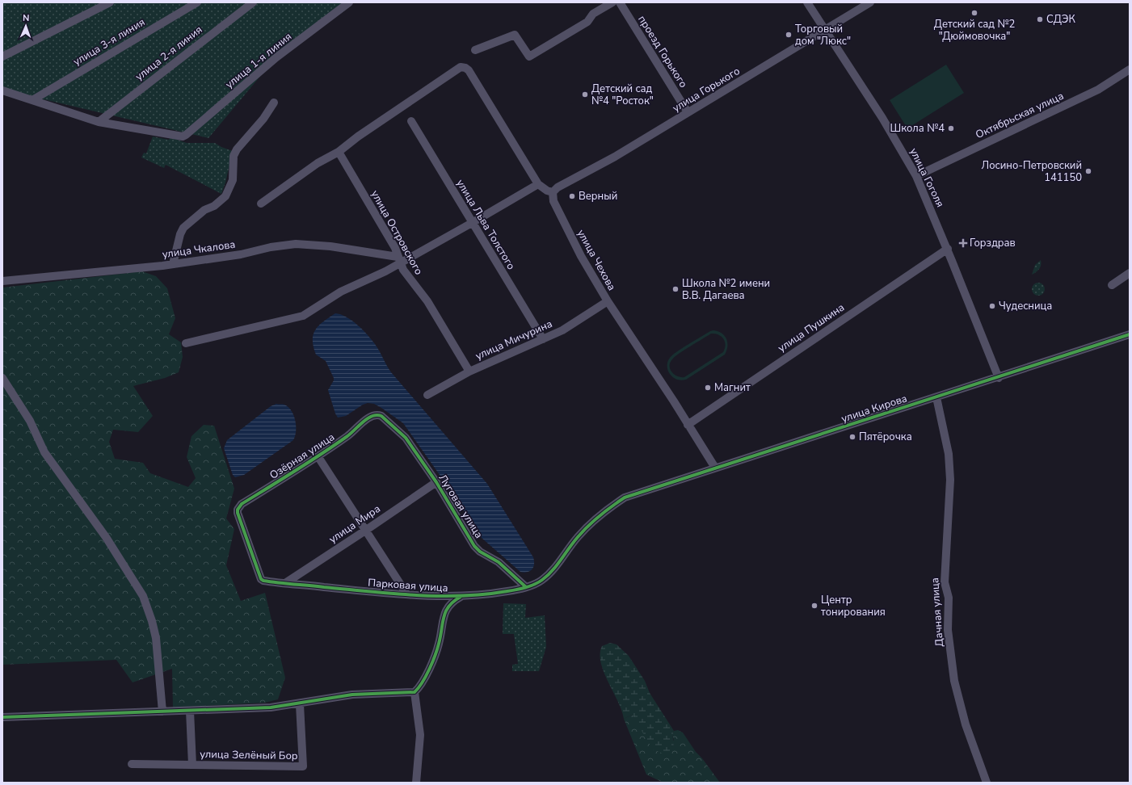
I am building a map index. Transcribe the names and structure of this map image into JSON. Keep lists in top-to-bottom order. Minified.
{"streets":{"street":["улица 3-я линия","проезд Горького","улица 2-я линия","улица 1-я линия","улица Горького","Октябрьская улица","улица Гоголя","улица Льва Толстого","улица Островского","улица Чкалова","улица Чехова","улица Пушкина","улица Мичурина","улица Кирова","Озёрная улица","Луговая улица","улица Мира","Парковая улица","Дачная улица","улица Зелёный Бор"]},"crossings":[["проезд Горького","улица Горького"],["улица 2-я линия","улица 1-я линия"],["улица Горького","улица Гоголя"],["улица Горького","улица Чехова"],["Октябрьская улица","улица Гоголя"],["улица Гоголя","улица Пушкина"],["улица Гоголя","улица Кирова"],["улица Льва Толстого","улица Мичурина"],["улица Островского","улица Чкалова"],["улица Островского","улица Мичурина"],["улица Чехова","улица Пушкина"],["улица Чехова","улица Мичурина"],["улица Чехова","улица Кирова"],["улица Кирова","Парковая улица"],["улица Кирова","Дачная улица"],["Озёрная улица","Луговая улица"],["Озёрная улица","Парковая улица"],["Луговая улица","улица Мира"],["Луговая улица","Парковая улица"],["улица Мира","Парковая улица"]],"places":{"other":["Детский сад №2 \"Дюймовочка\"","СДЭК","Торговый дом \"Люкс\"","Детский сад №4 \"Росток\"","Школа №4","Лосино-Петровский 141150","Верный","Школа №2 имени В.В. Дагаева","Чудесница","Магнит","Пятёрочка","Центр тонирования"],"health":["Горздрав"]},"north":"top"}
